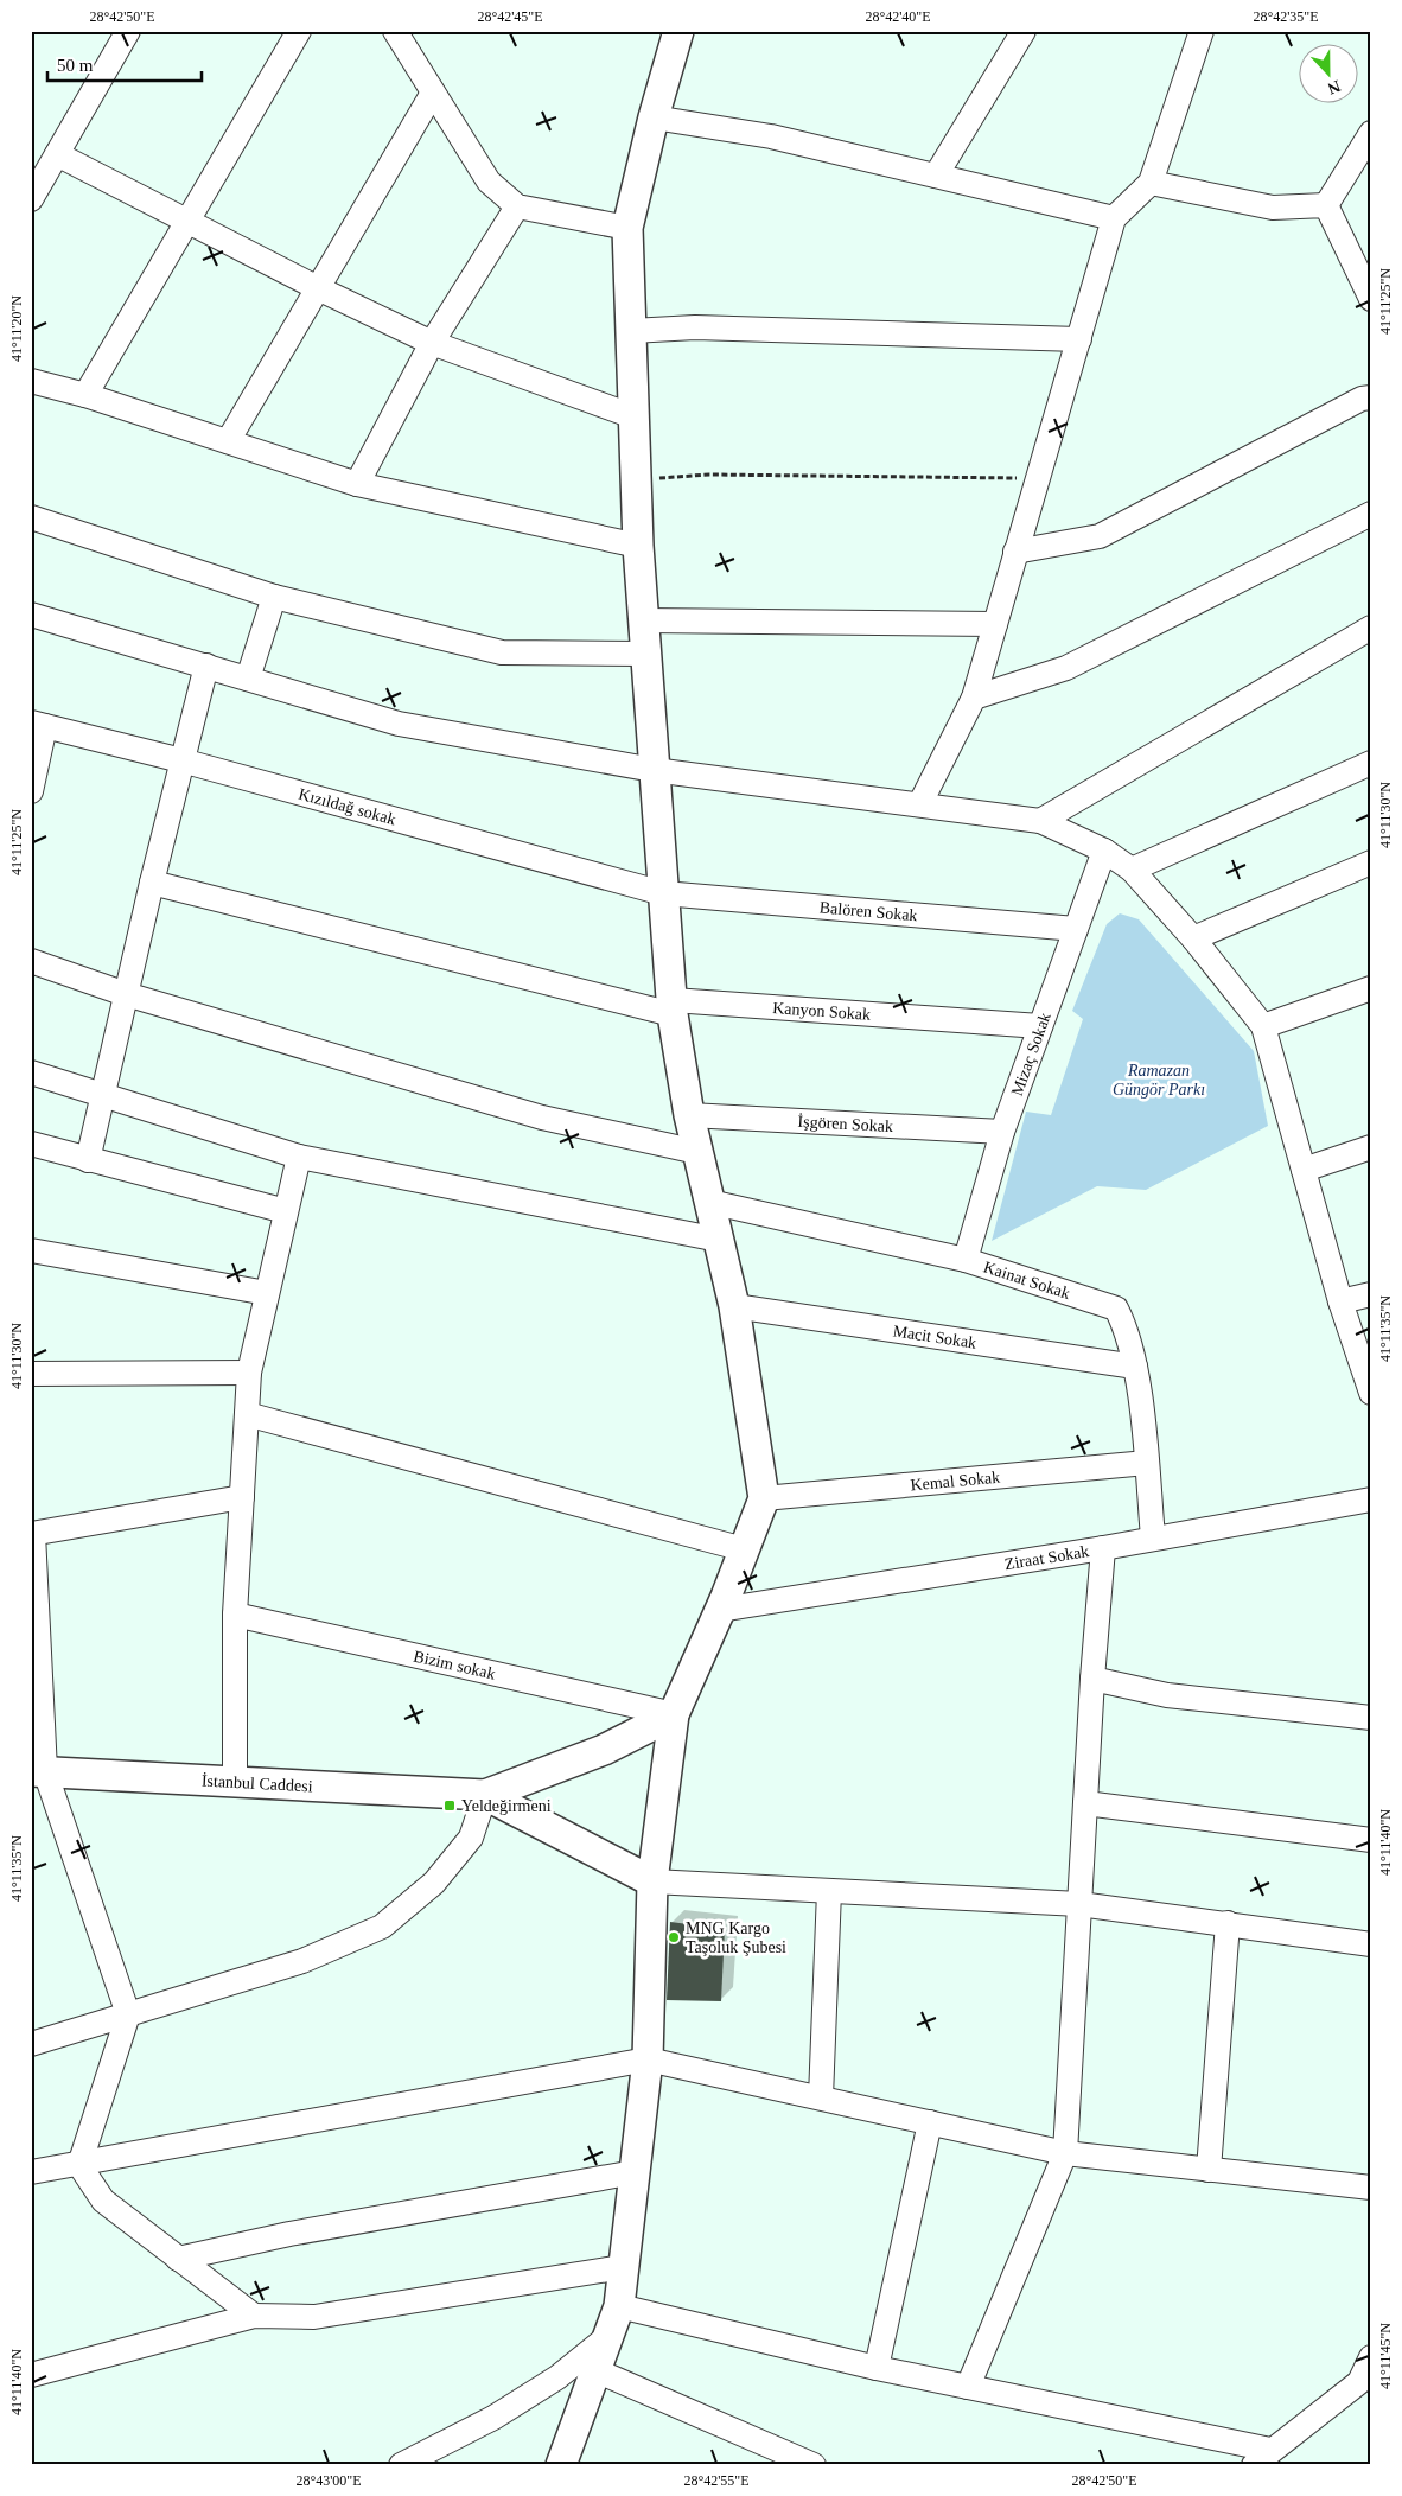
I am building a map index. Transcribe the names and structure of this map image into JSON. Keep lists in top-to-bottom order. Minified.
{"streets":{"street":["Kızıldağ sokak","Balören Sokak","Kanyon Sokak","Mizaç Sokak","İşgören Sokak","Kainat Sokak","Macit Sokak","Kemal Sokak","Ziraat Sokak","Bizim sokak","İstanbul Caddesi"]},"crossings":[["Kızıldağ sokak","Balören Sokak"],["Balören Sokak","Mizaç Sokak"],["Kanyon Sokak","Mizaç Sokak"],["Mizaç Sokak","İşgören Sokak"],["Mizaç Sokak","Kainat Sokak"],["Kainat Sokak","Macit Sokak"],["Kainat Sokak","Kemal Sokak"],["Kainat Sokak","Ziraat Sokak"]],"parks":["Ramazan Güngör Parkı"],"places":{"transit":["Yeldeğirmeni"],"other":["MNG Kargo Taşoluk Şubesi"]},"scale_bar":"50 m","north":"bottom","coordinates":["28°42'50\"E","28°42'45\"E","28°42'40\"E","28°42'35\"E","41°11'25\"N","41°11'20\"N","41°11'30\"N","41°11'35\"N","41°11'40\"N","41°11'45\"N","28°43'00\"E","28°42'55\"E"]}
